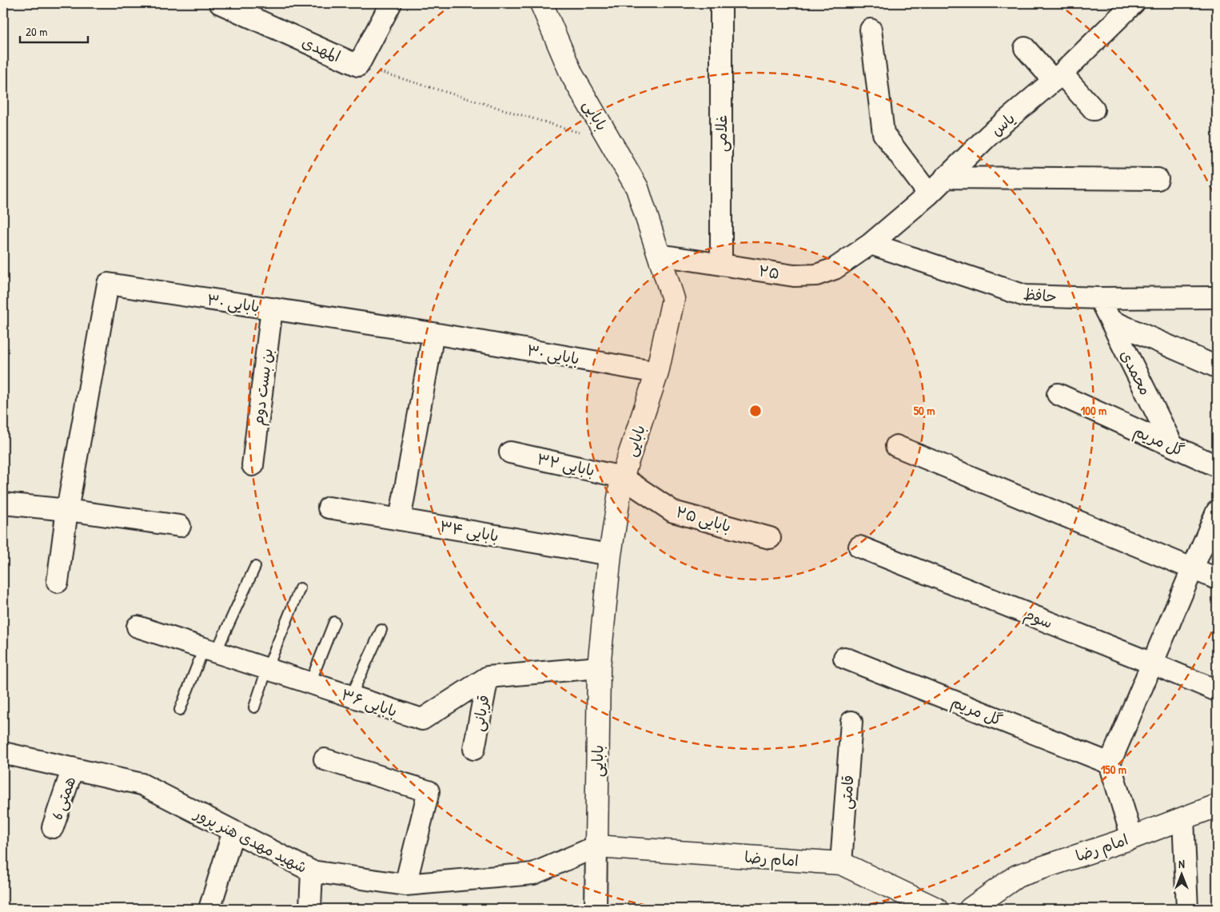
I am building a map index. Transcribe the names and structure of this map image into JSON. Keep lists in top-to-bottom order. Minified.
{"streets":{"street":["المهدی","بابایی","یاس","غلامی","۲۵","حافظ","بابایی ۳۰","محمدی","بن بست دوم","گل مریم","بابایی ۳۲","بابایی ۲۵","بابایی ۳۴","سوم","بابایی ۳۶","قربانی","قامتی","همتی 6","شهید مهدی هنر پرور","امام رضا"]},"crossings":[["بابایی","۲۵"],["بابایی","بابایی ۳۰"],["بابایی","بابایی ۳۲"],["بابایی","بابایی ۲۵"],["بابایی","بابایی ۳۴"],["بابایی","بابایی ۳۶"],["بابایی","شهید مهدی هنر پرور"],["بابایی","امام رضا"],["یاس","۲۵"],["یاس","حافظ"],["غلامی","۲۵"],["۲۵","حافظ"],["حافظ","محمدی"],["بابایی ۳۰","بن بست دوم"],["محمدی","گل مریم"],["بابایی ۳۲","بابایی ۲۵"],["بابایی ۳۶","قربانی"],["قامتی","امام رضا"],["همتی 6","شهید مهدی هنر پرور"],["شهید مهدی هنر پرور","امام رضا"]],"scale_bar":"20 m","north":"top","rings":["50 m","100 m","150 m"]}
